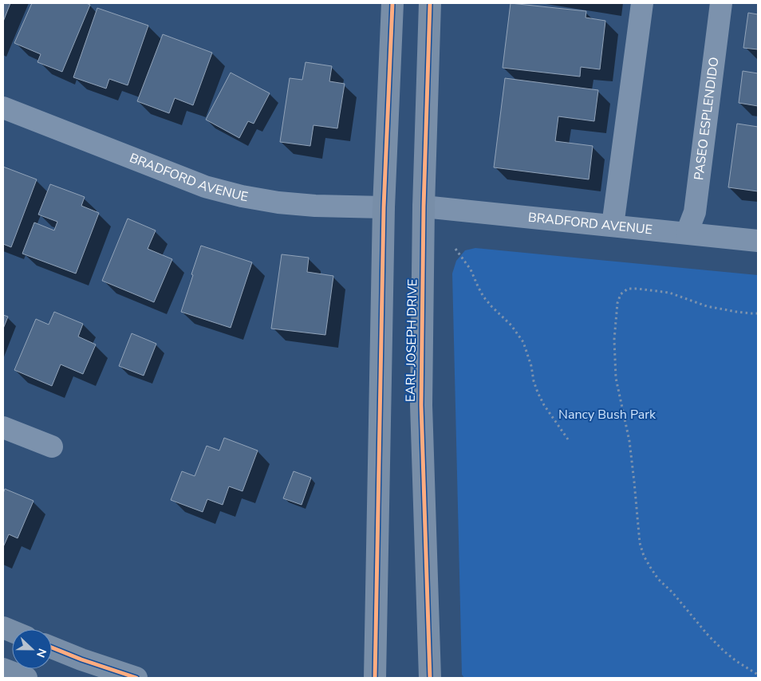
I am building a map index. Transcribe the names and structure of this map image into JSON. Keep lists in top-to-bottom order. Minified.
{"streets":{"main road":["EARL JOSEPH DRIVE"],"street":["PASEO ESPLENDIDO","BRADFORD AVENUE"]},"crossings":[["PASEO ESPLENDIDO","BRADFORD AVENUE"],["BRADFORD AVENUE","EARL JOSEPH DRIVE"]],"parks":["Nancy Bush Park"],"north":"right"}
